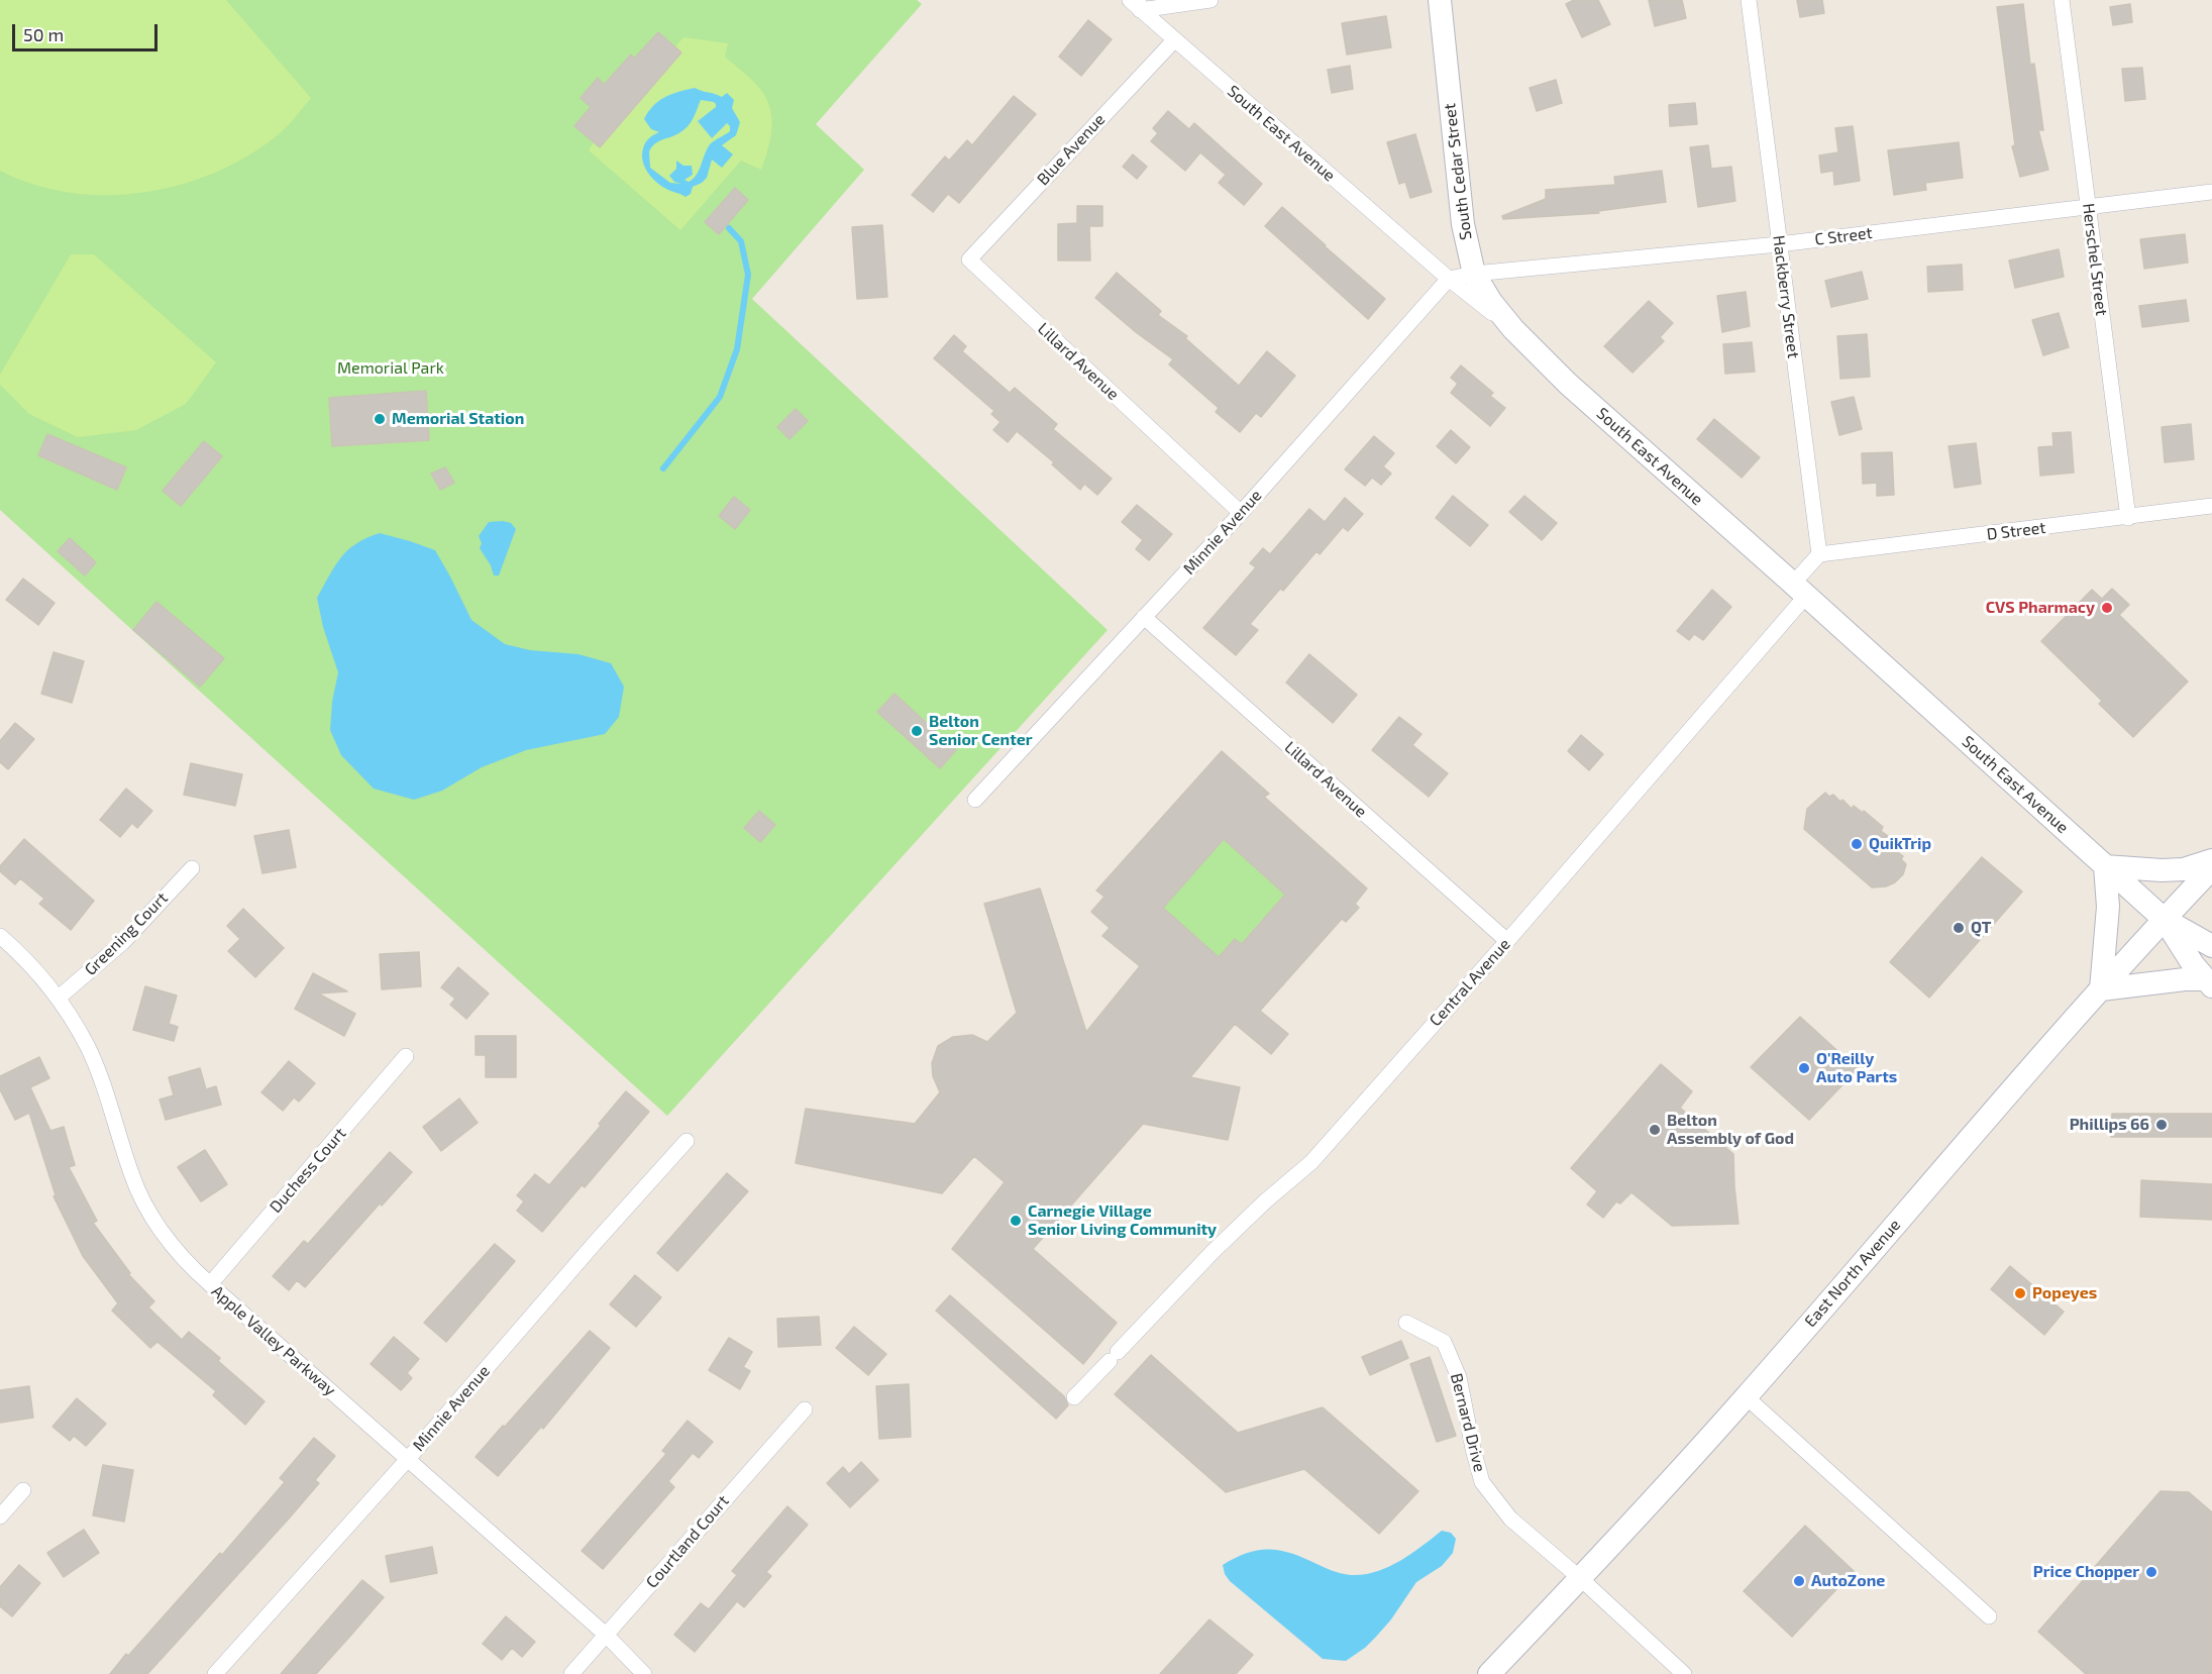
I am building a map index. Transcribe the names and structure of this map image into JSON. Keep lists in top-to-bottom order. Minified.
{"streets":{"main road":["South East Avenue","South Cedar Street","East North Avenue"],"street":["Blue Avenue","C Street","Herschel Street","Hackberry Street","Lillard Avenue","D Street","Minnie Avenue","Greening Court","Central Avenue","Duchess Court","Apple Valley Parkway","Bernard Drive","Courtland Court"]},"crossings":[["South East Avenue","Blue Avenue"],["South East Avenue","South Cedar Street"],["South East Avenue","Minnie Avenue"],["South East Avenue","Central Avenue"],["South East Avenue","East North Avenue"],["Blue Avenue","Lillard Avenue"],["South Cedar Street","C Street"],["C Street","Herschel Street"],["C Street","Hackberry Street"],["Herschel Street","D Street"],["Hackberry Street","D Street"],["Lillard Avenue","Minnie Avenue"],["Lillard Avenue","Central Avenue"],["Minnie Avenue","Apple Valley Parkway"],["Greening Court","Apple Valley Parkway"],["Duchess Court","Apple Valley Parkway"],["East North Avenue","Bernard Drive"],["Apple Valley Parkway","Courtland Court"]],"parks":["Memorial Park"],"places":["Memorial Station","CVS Pharmacy","Belton Senior Center","QuikTrip","QT","O'Reilly Auto Parts","Phillips 66","Belton Assembly of God","Carnegie Village Senior Living Community","Popeyes","Price Chopper","AutoZone"],"scale_bar":"50 m"}
